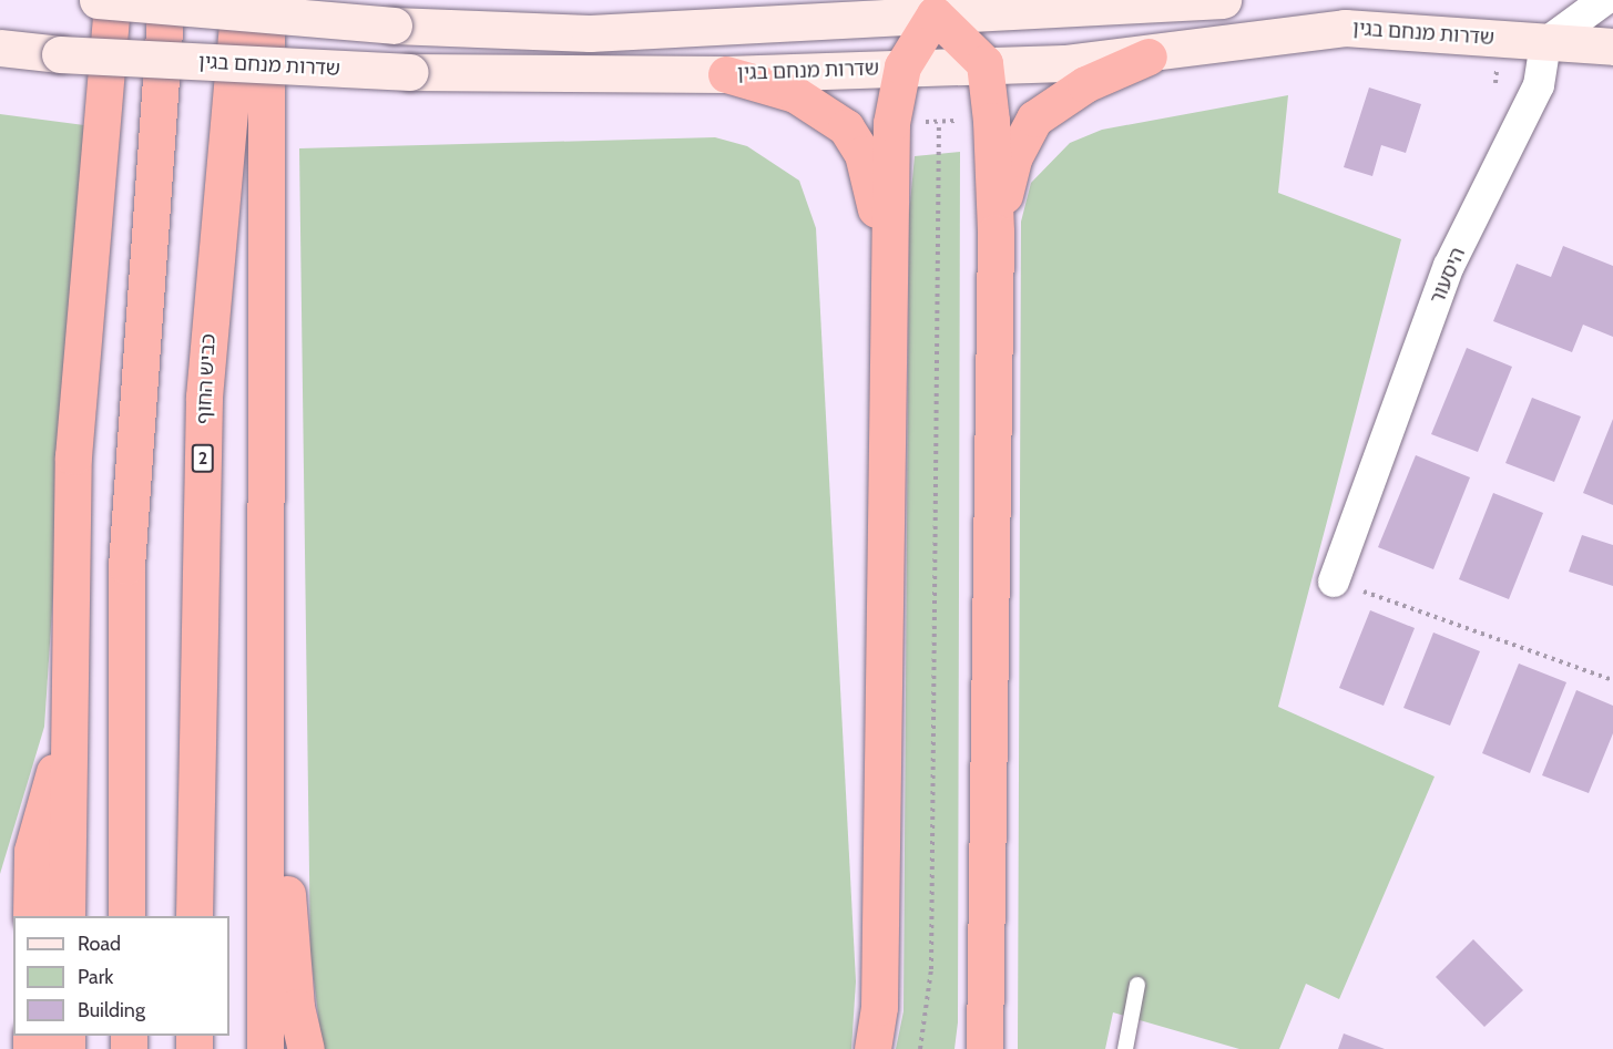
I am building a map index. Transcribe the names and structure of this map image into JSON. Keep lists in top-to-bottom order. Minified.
{"streets":{"highway":["כביש החוף","2"],"main road":["שדרות מנחם בגין"],"street":["היסעור"]},"crossings":[["שדרות מנחם בגין","היסעור"]],"legend":["Road","Park","Building"]}
